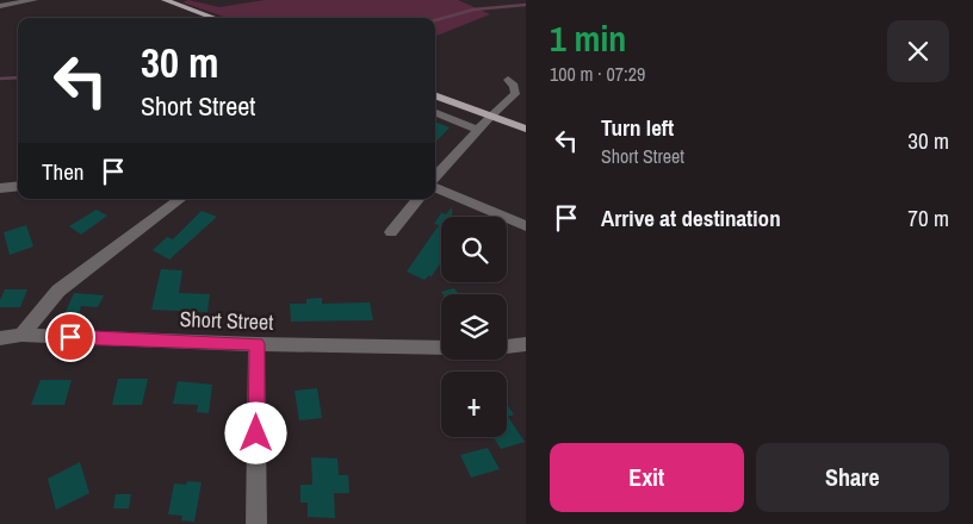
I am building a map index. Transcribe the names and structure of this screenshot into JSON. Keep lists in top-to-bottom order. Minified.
{"streets":{"street":["Short Street"]},"page":{"heading":["1 min","100 m · 07:29"],"turn":["30 m","Short Street"],"list":[{"name":"Turn left","note":"Short Street","value":"30 m"},{"name":"Arrive at destination","value":"70 m"}],"then":"Then","map_buttons":"+","buttons":["Exit","Share"]}}
